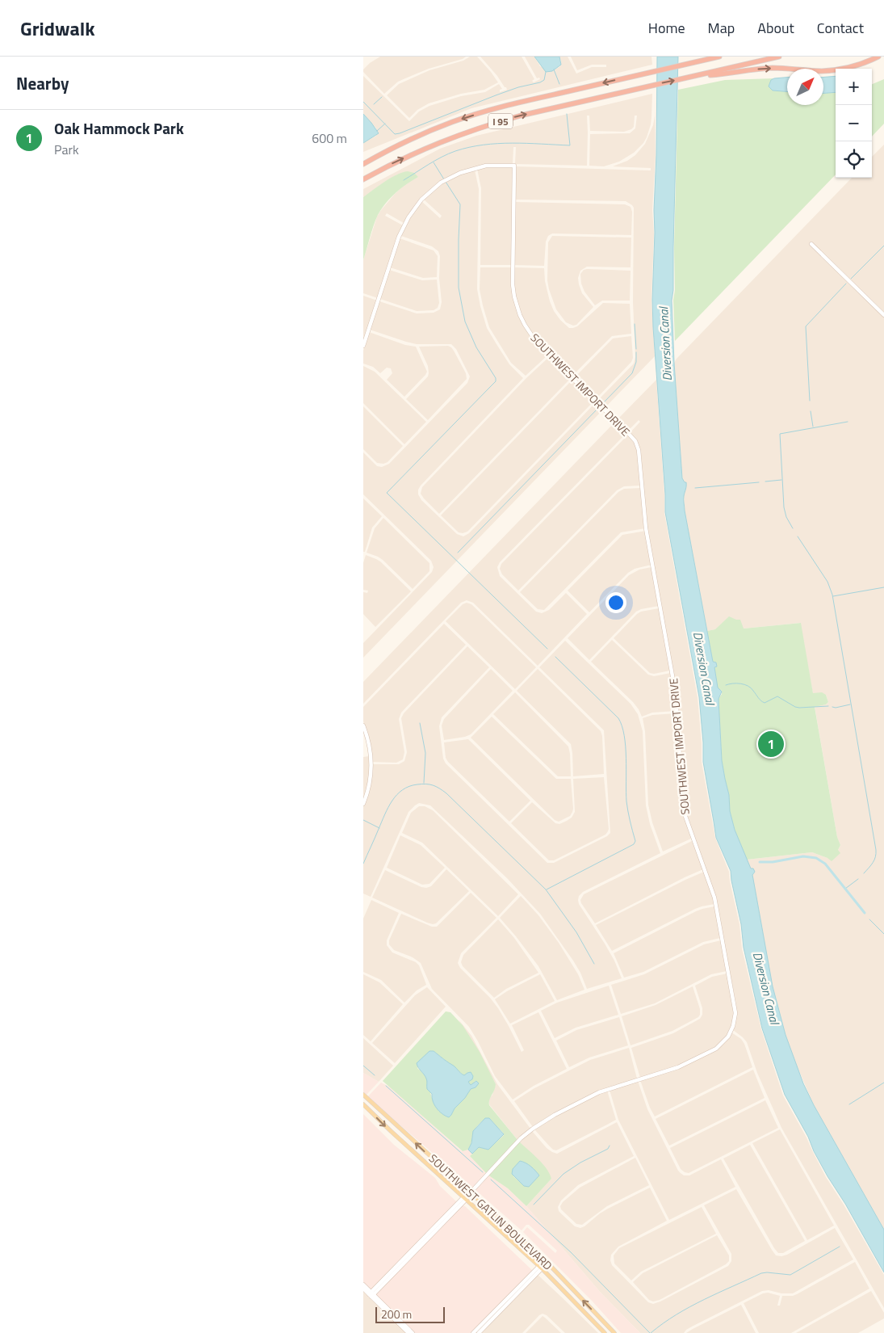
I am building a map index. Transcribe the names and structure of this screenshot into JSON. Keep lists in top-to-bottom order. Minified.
{"streets":{"highway":["I 95"],"main road":["SOUTHWEST GATLIN BOULEVARD"],"street":["SOUTHWEST IMPORT DRIVE"]},"crossings":[["SOUTHWEST IMPORT DRIVE","SOUTHWEST GATLIN BOULEVARD"]],"water":["Diversion Canal"],"scale_bar":"200 m","north":"top right","page":{"header":"Gridwalk","nav":["Home","Map","About","Contact"],"heading":"Nearby","map_buttons":["+","−"],"list":[{"mark":"1","name":"Oak Hammock Park","note":"Park","value":"600 m"}],"pins":"1","scale":"200 m"}}
